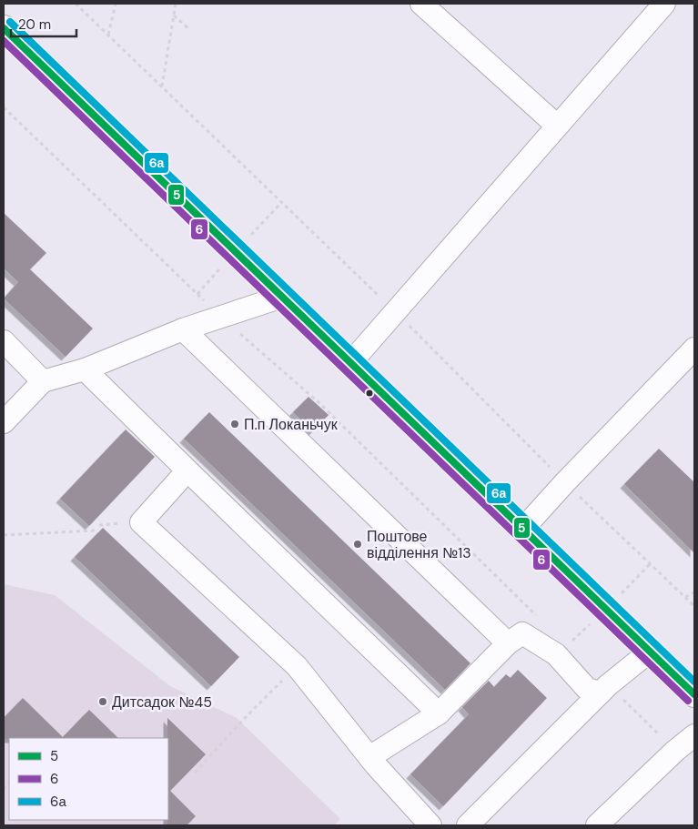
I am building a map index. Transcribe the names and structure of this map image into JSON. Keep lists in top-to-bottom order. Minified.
{"places":["П.п Локаньчук","Поштове відділення №13","Дитсадок №45"],"lines":["transit line 6а","transit line 5","transit line 6"],"legend":["5","6","6а"],"scale_bar":"20 m"}
